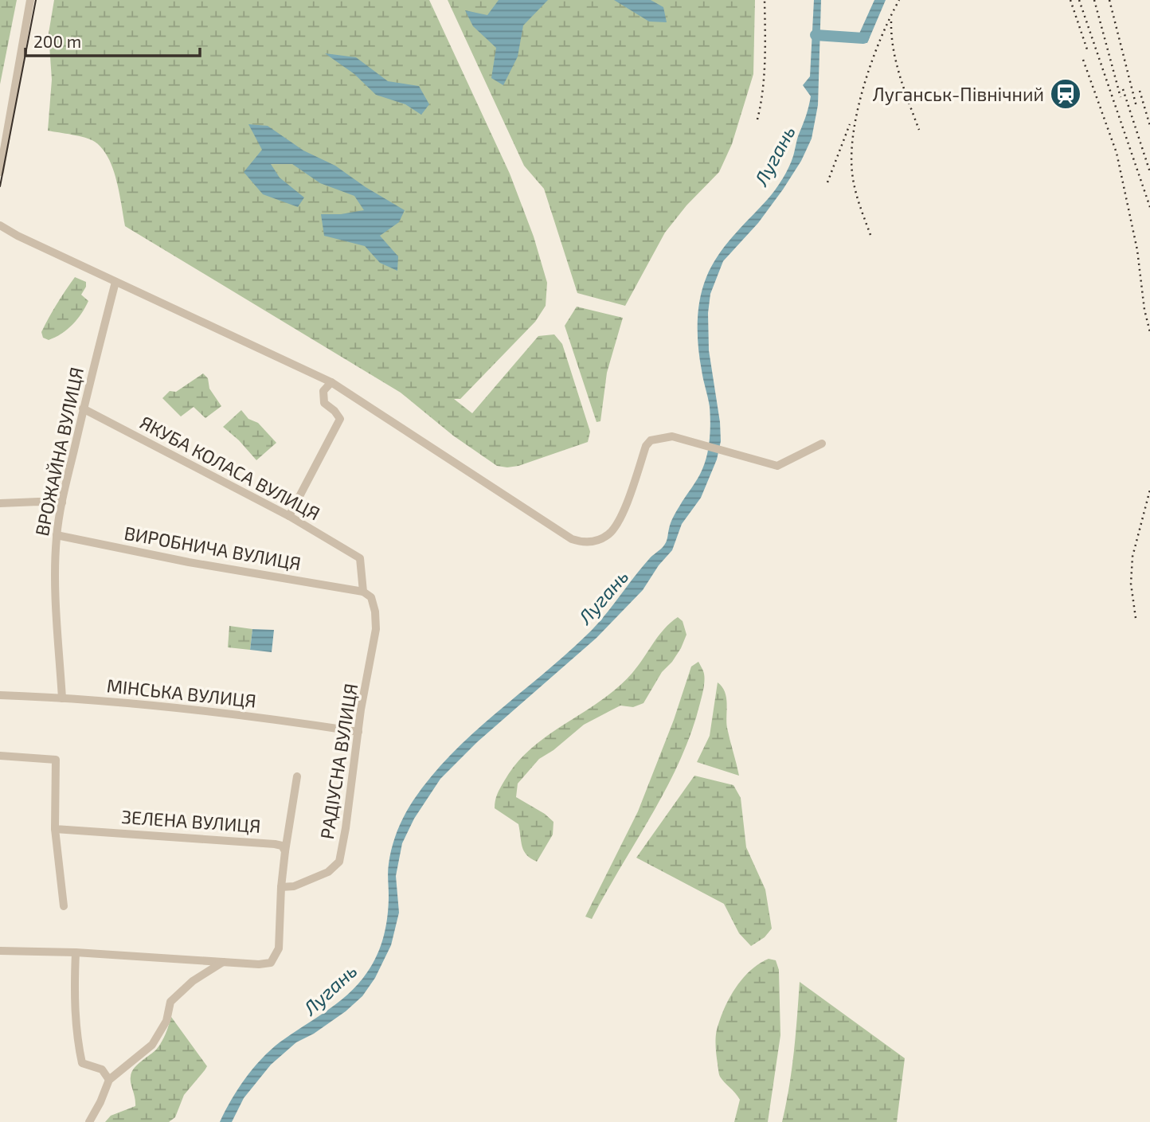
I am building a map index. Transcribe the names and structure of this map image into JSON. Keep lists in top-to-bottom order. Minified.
{"streets":{"street":["ВРОЖАЙНА ВУЛИЦЯ","ЯКУБА КОЛАСА ВУЛИЦЯ","ВИРОБНИЧА ВУЛИЦЯ","МІНСЬКА ВУЛИЦЯ","РАДІУСНА ВУЛИЦЯ","ЗЕЛЕНА ВУЛИЦЯ"]},"crossings":[["ВРОЖАЙНА ВУЛИЦЯ","ЯКУБА КОЛАСА ВУЛИЦЯ"],["ВРОЖАЙНА ВУЛИЦЯ","ВИРОБНИЧА ВУЛИЦЯ"],["ВРОЖАЙНА ВУЛИЦЯ","МІНСЬКА ВУЛИЦЯ"],["ЯКУБА КОЛАСА ВУЛИЦЯ","РАДІУСНА ВУЛИЦЯ"],["ВИРОБНИЧА ВУЛИЦЯ","РАДІУСНА ВУЛИЦЯ"],["МІНСЬКА ВУЛИЦЯ","РАДІУСНА ВУЛИЦЯ"]],"water":["Лугань"],"places":{"station":["Луганськ-Північний"]},"scale_bar":"200 m"}
